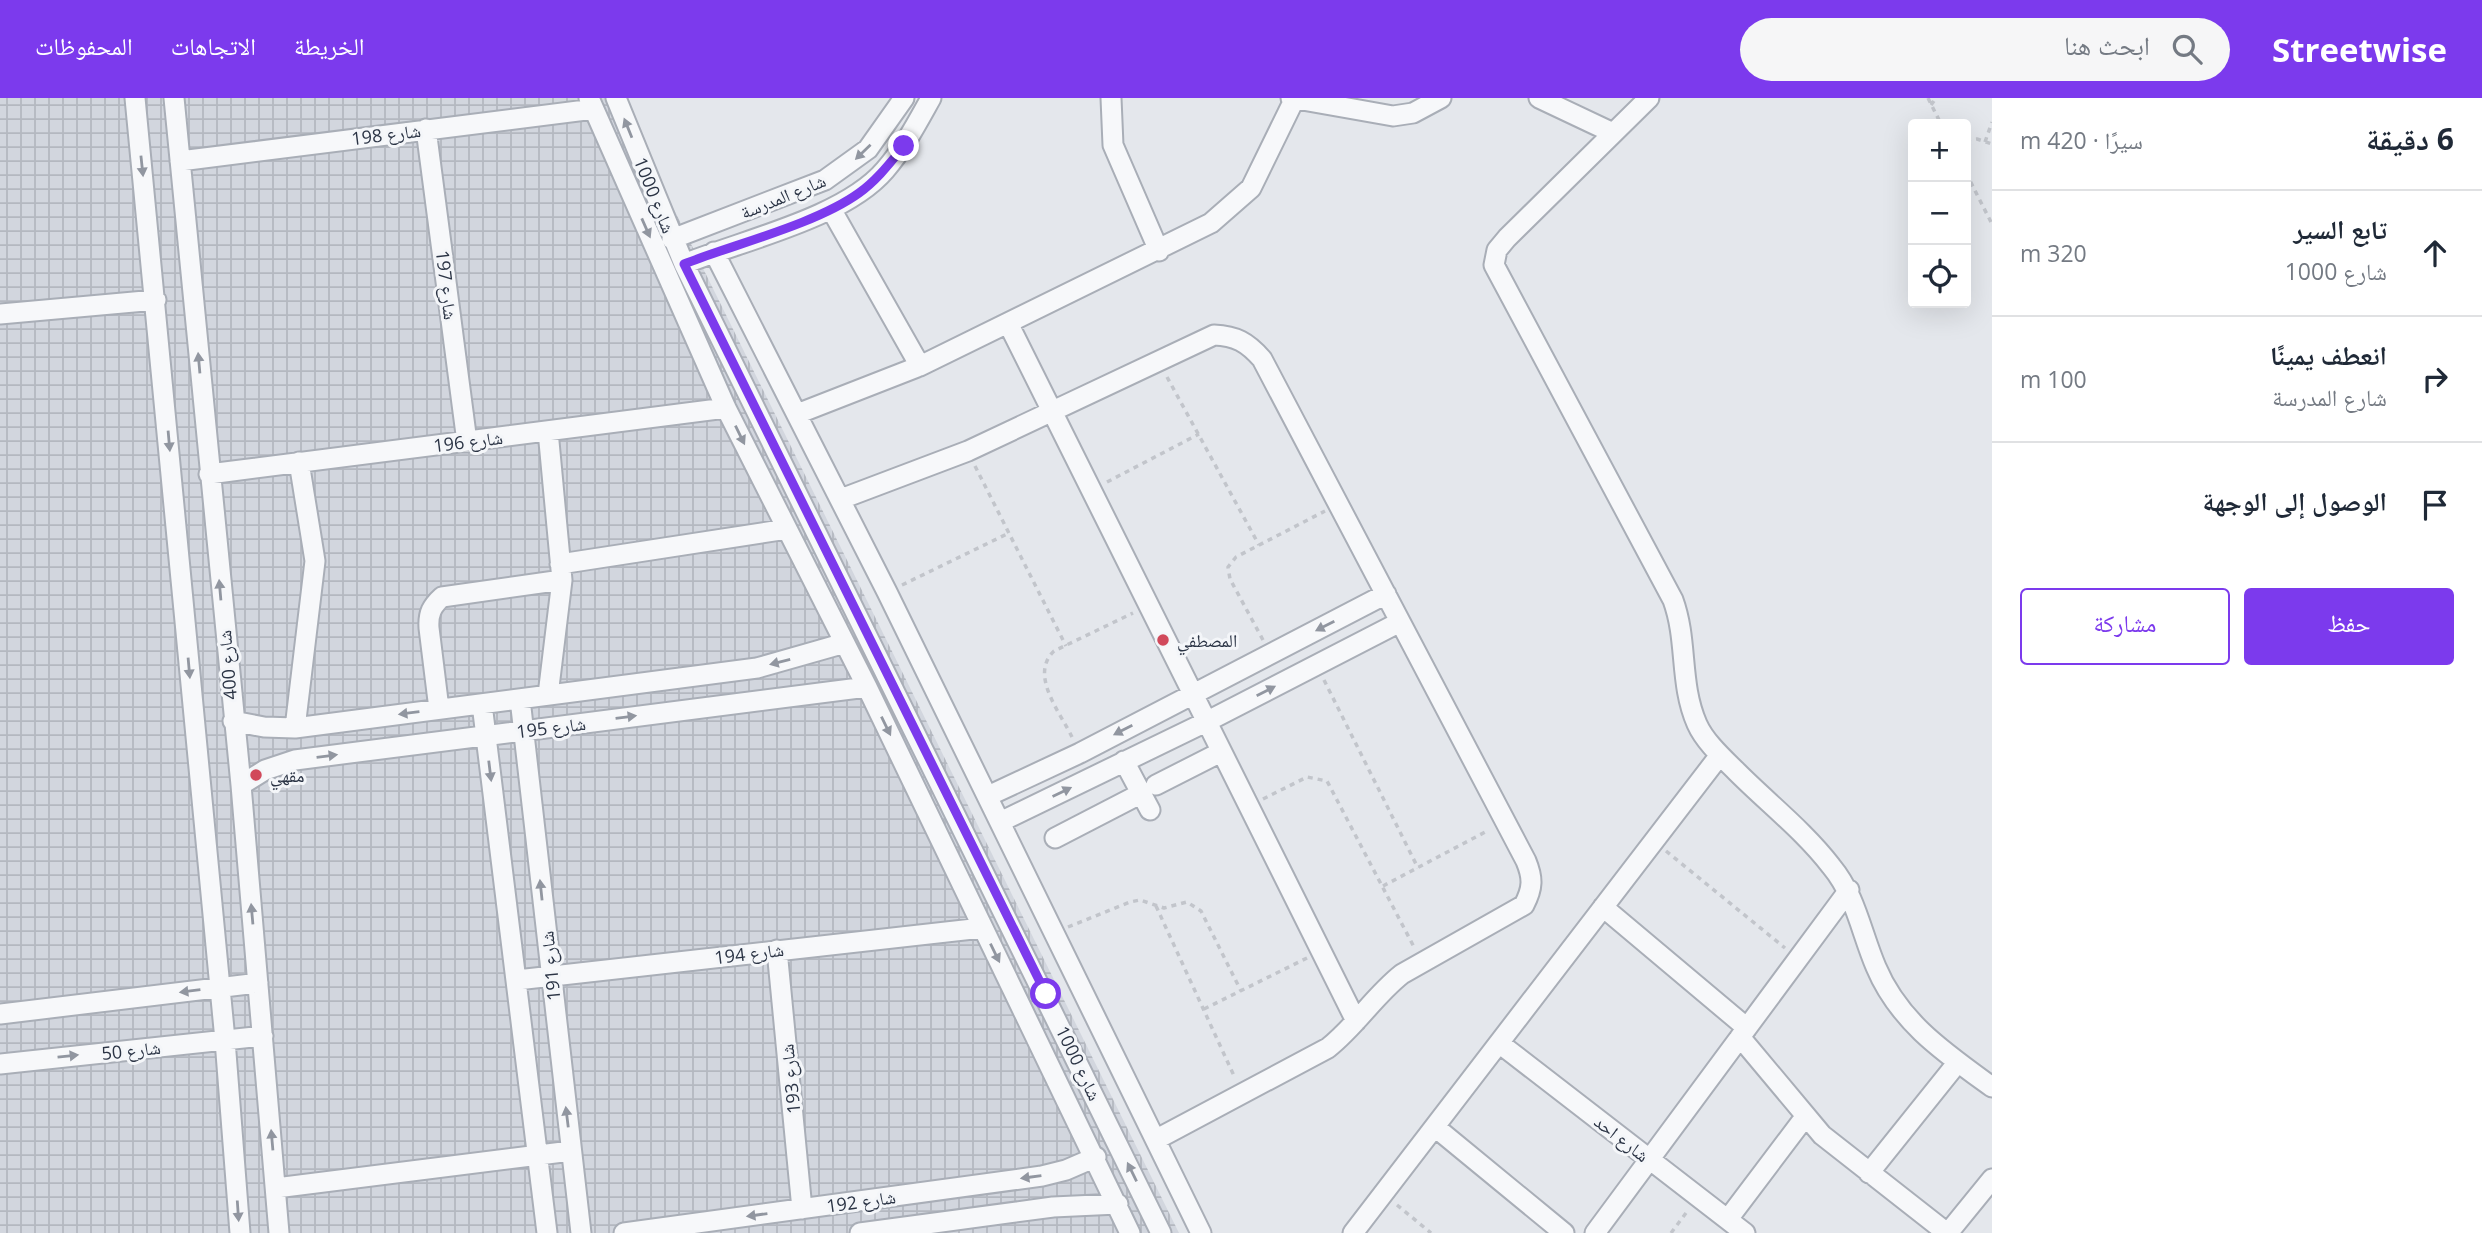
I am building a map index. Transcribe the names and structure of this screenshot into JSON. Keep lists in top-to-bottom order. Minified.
{"streets":{"street":["شارع 198","شارع 1000","شارع المدرسة","شارع 197","شارع 196","شارع 400","شارع 195","شارع 194","شارع 191","شارع 50","شارع 193","شارع احد","شارع 192"]},"crossings":[["شارع 198","شارع 1000"],["شارع 198","شارع 197"],["شارع 198","شارع 400"],["شارع 1000","شارع المدرسة"],["شارع 1000","شارع 196"],["شارع 1000","شارع 195"],["شارع 1000","شارع 194"],["شارع 1000","شارع 192"],["شارع 197","شارع 196"],["شارع 196","شارع 400"],["شارع 400","شارع 195"],["شارع 400","شارع 50"],["شارع 195","شارع 191"],["شارع 194","شارع 191"],["شارع 194","شارع 193"],["شارع 193","شارع 192"]],"places":["المصطفي","مقهي"],"page":{"header":"Streetwise","search":"ابحث هنا","nav":["الخريطة","الاتجاهات","المحفوظات"],"heading":["6 دقيقة","سيرًا · 420 m"],"map_buttons":["+","−"],"list":[["تابع السير","شارع 1000","320 m"],["انعطف يمينًا","شارع المدرسة","100 m"],"الوصول إلى الوجهة"],"buttons":["حفظ","مشاركة"]}}
